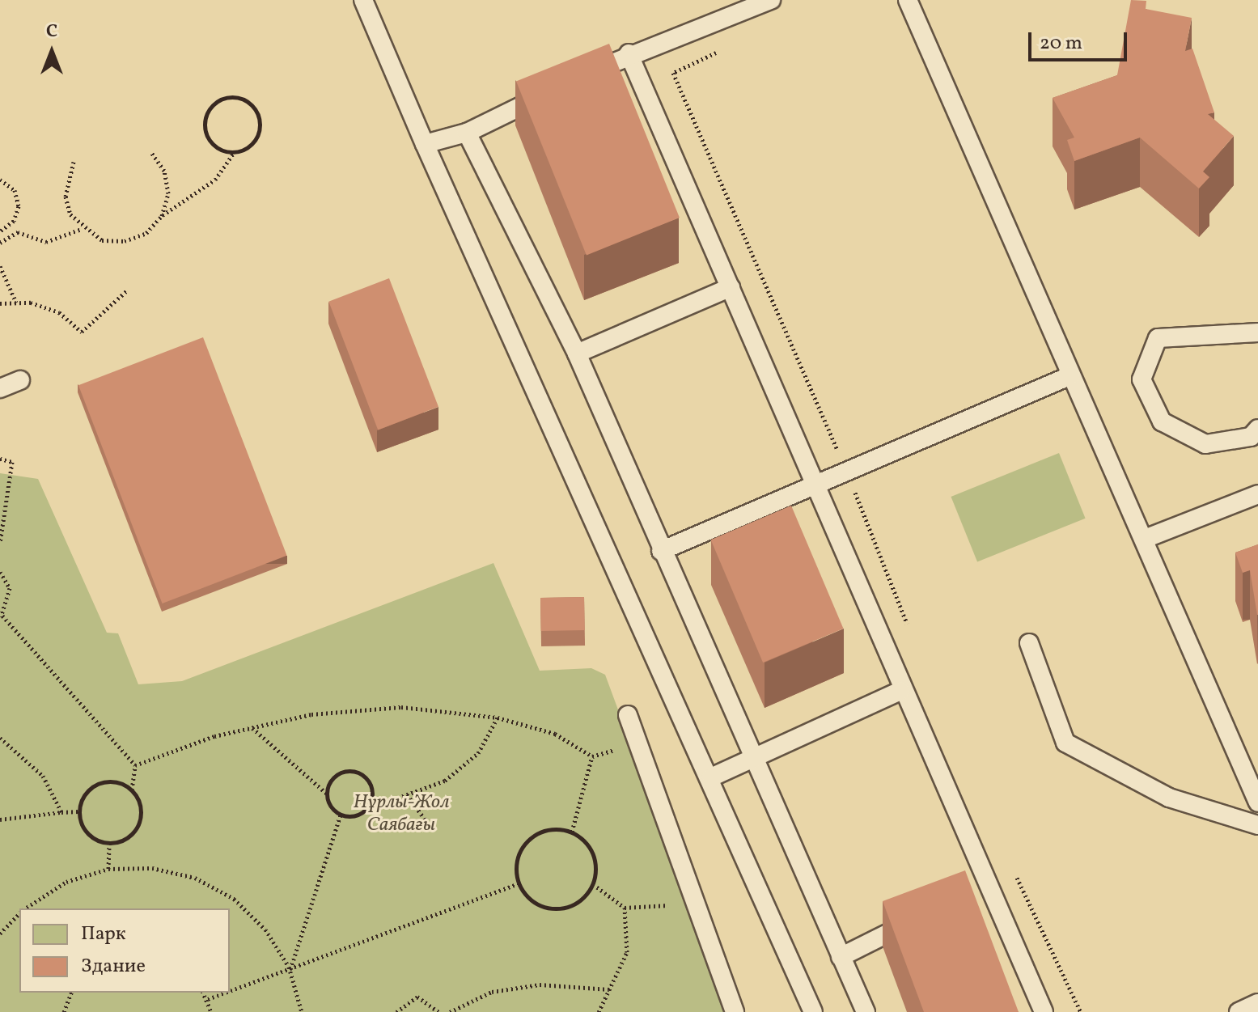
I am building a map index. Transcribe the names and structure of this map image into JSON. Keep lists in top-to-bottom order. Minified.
{"parks":["Нұрлы-Жол Саябағы"],"legend":["Парк","Здание"],"scale_bar":"20 m","north":"top"}
